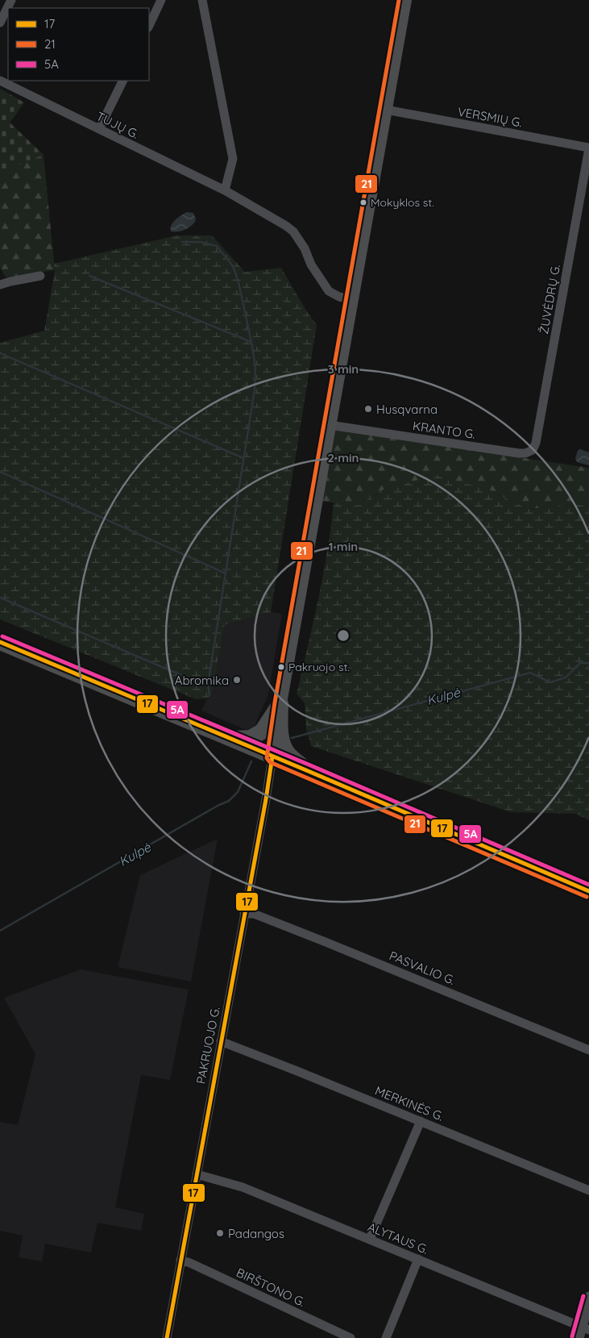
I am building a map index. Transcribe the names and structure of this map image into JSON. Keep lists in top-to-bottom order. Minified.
{"streets":{"street":["VERSMIŲ G.","TUJŲ G.","ŽUVĖDRŲ G.","KRANTO G.","PASVALIO G.","PAKRUOJO G.","MERKINĖS G.","ALYTAUS G.","BIRŠTONO G."]},"crossings":[["VERSMIŲ G.","ŽUVĖDRŲ G."],["ŽUVĖDRŲ G.","KRANTO G."],["PASVALIO G.","PAKRUOJO G."],["PAKRUOJO G.","MERKINĖS G."],["PAKRUOJO G.","ALYTAUS G."],["PAKRUOJO G.","BIRŠTONO G."]],"water":["Kulpė"],"places":["Mokyklos st.","Husqvarna","Pakruojo st.","Abromika","Padangos"],"lines":["transit line 21","transit line 5A","transit line 17"],"legend":["17","21","5A"],"rings":["3 min","2 min","1 min"]}
